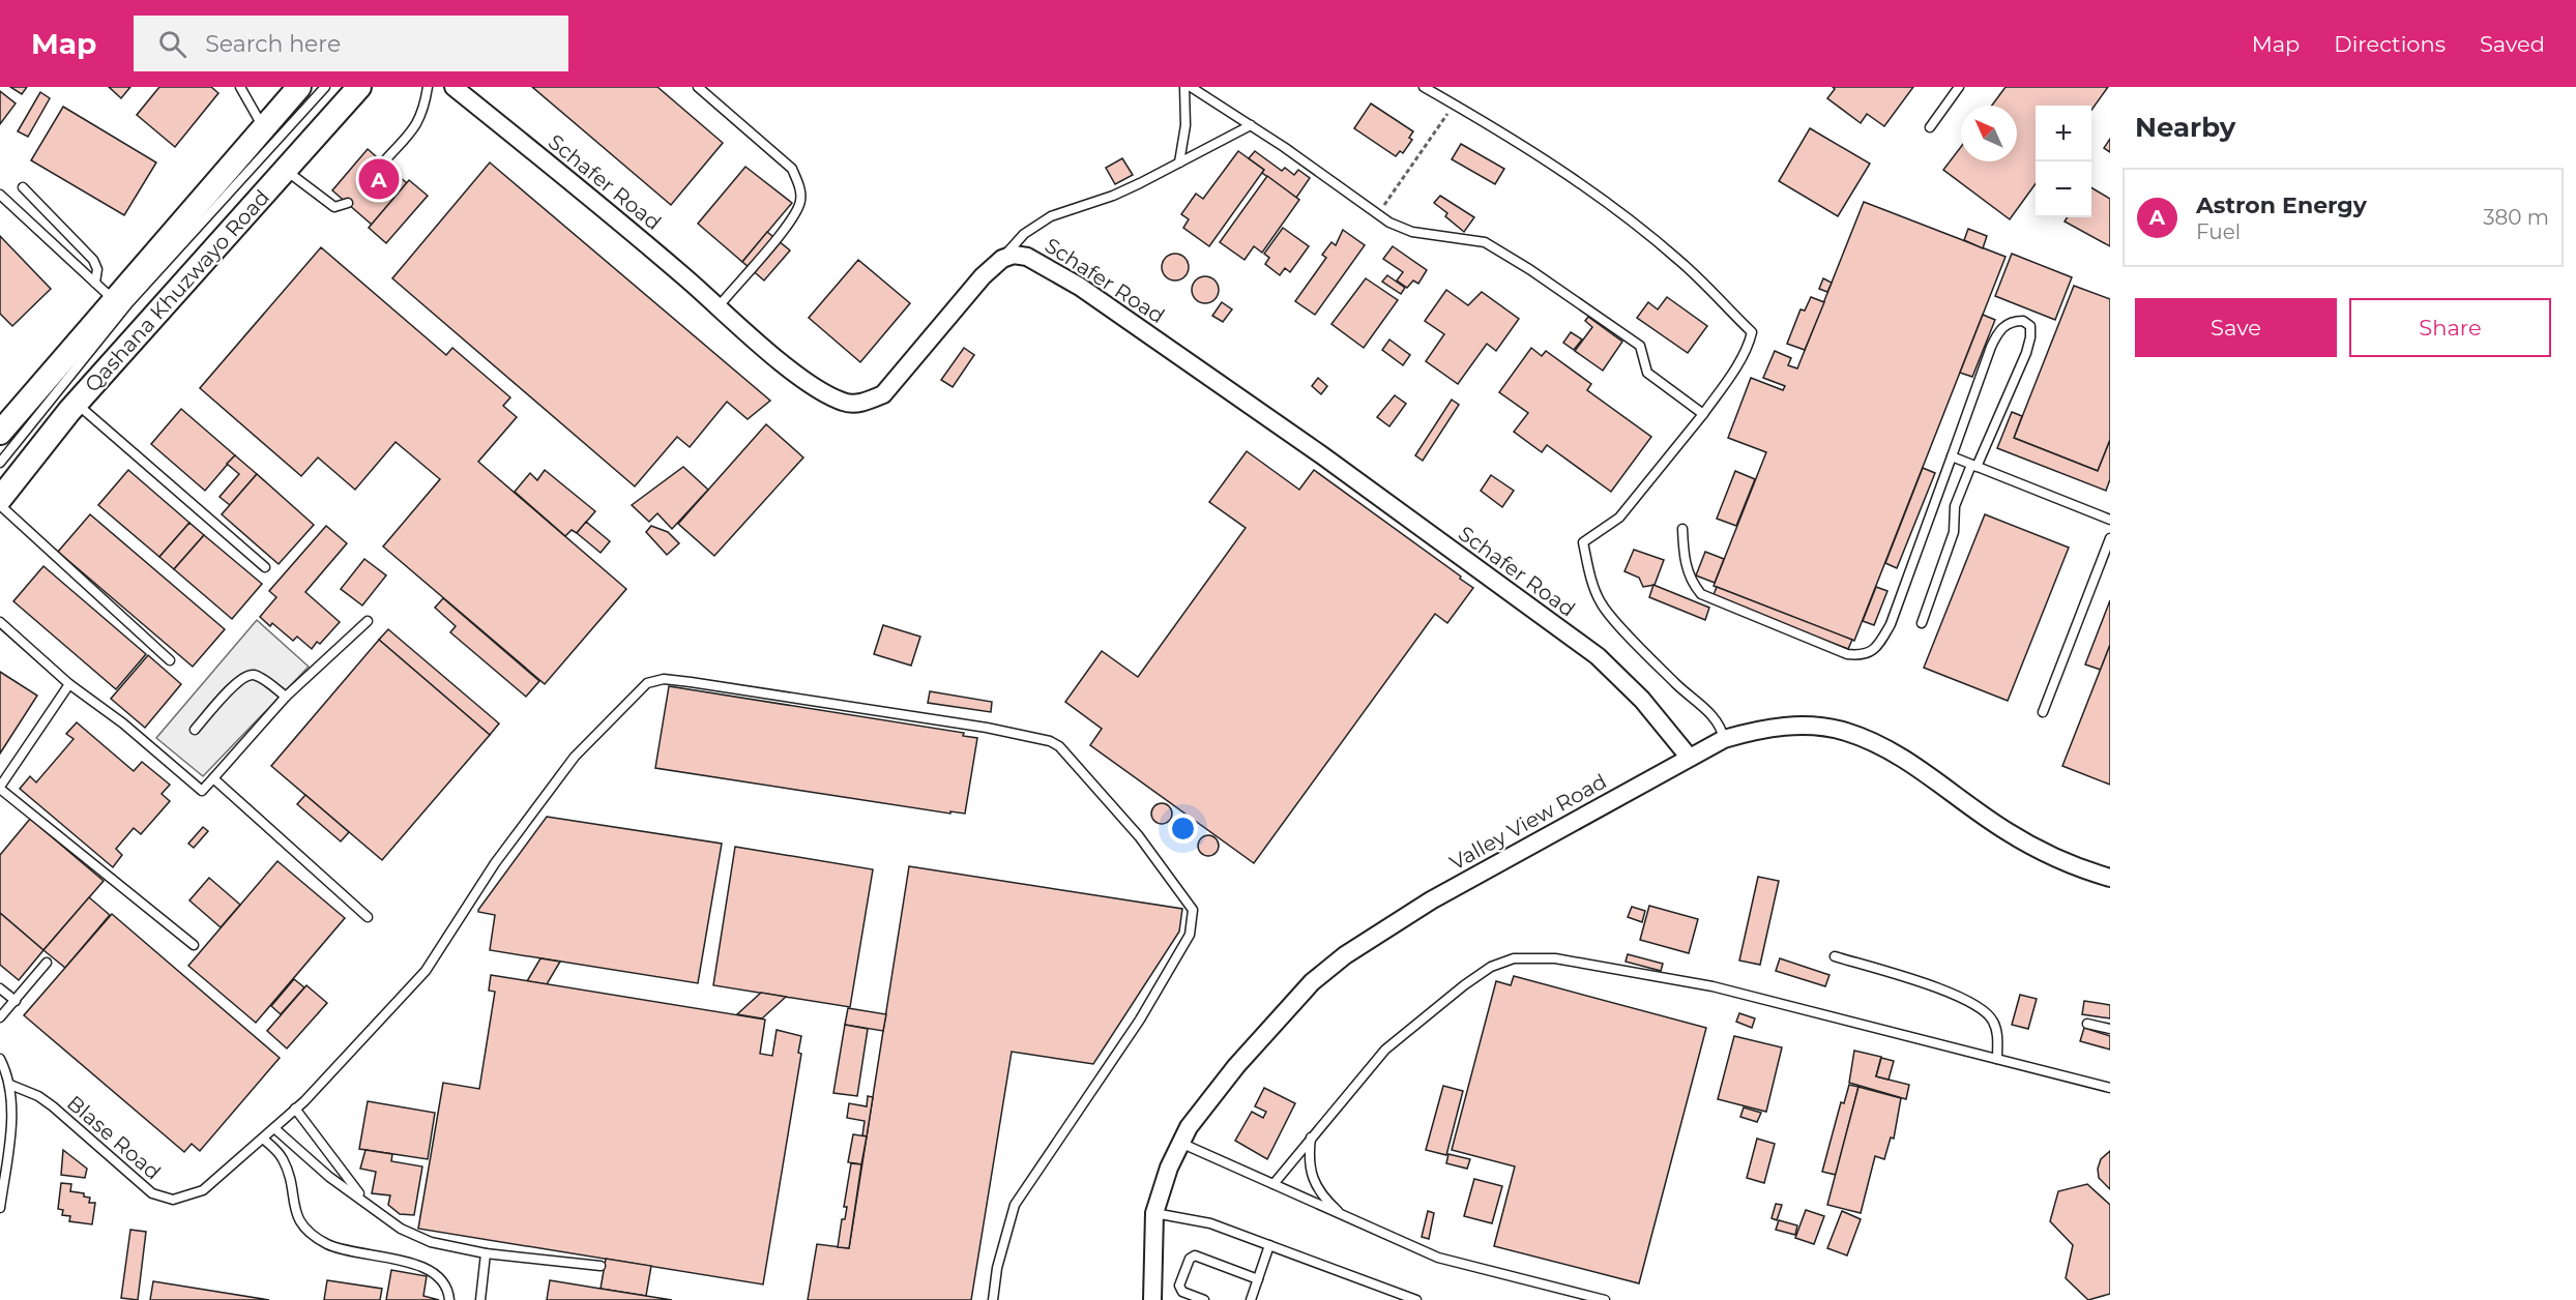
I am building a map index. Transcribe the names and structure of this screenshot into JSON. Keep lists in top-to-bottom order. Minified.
{"streets":{"main road":["Qashana Khuzwayo Road"],"street":["Schafer Road","Valley View Road"],"lane":["Blase Road"]},"crossings":[["Schafer Road","Valley View Road"]],"north":"top left","page":{"header":"Map","search":"Search here","nav":["Map","Directions","Saved"],"heading":"Nearby","map_buttons":["+","−"],"pins":"A","list":[{"mark":"A","name":"Astron Energy","note":"Fuel","value":"380 m"}],"buttons":["Save","Share"]}}
